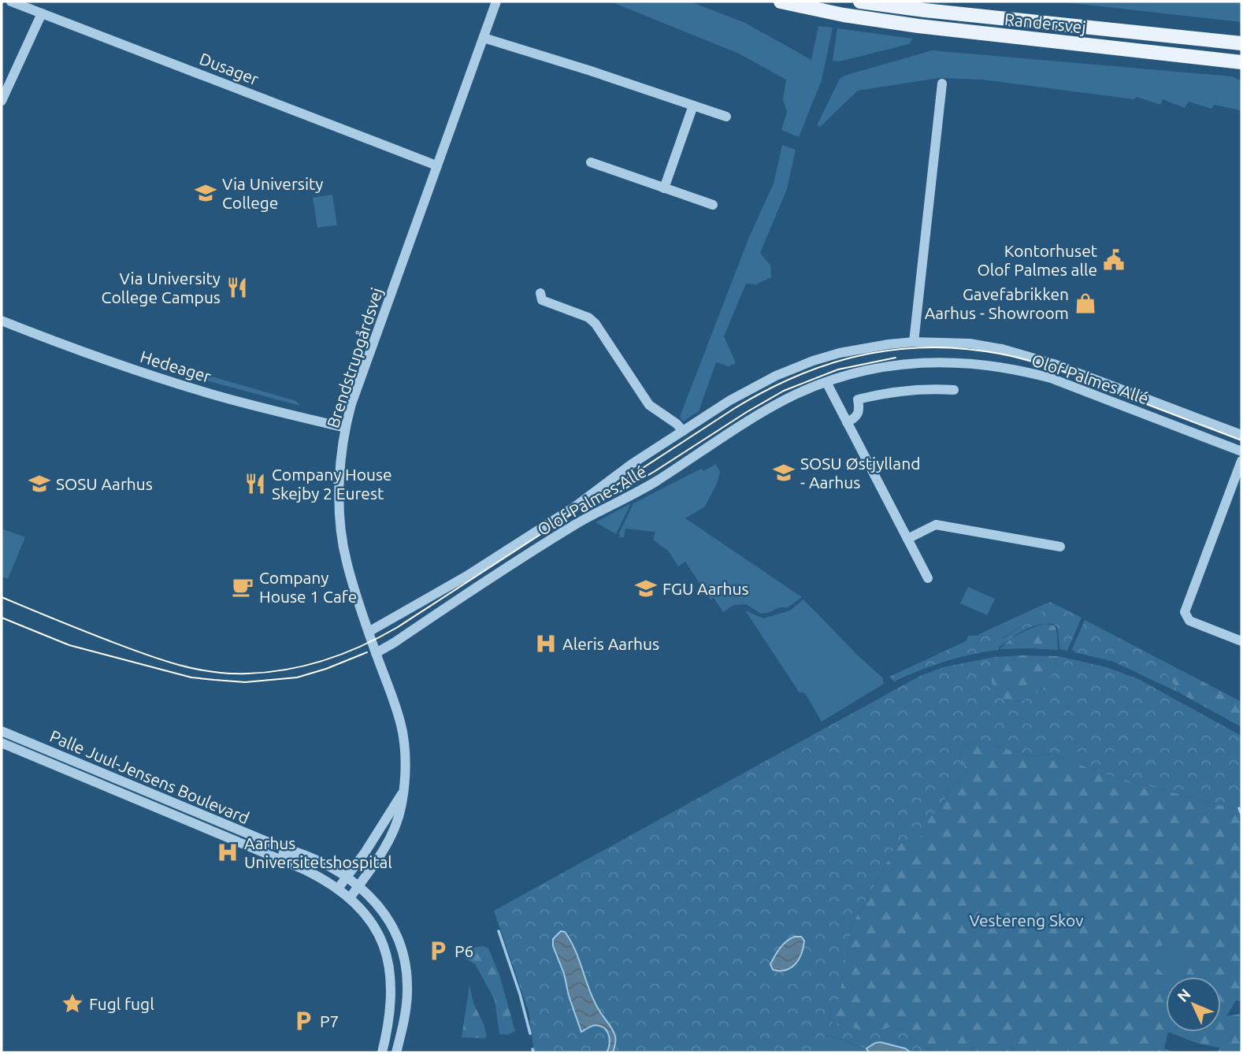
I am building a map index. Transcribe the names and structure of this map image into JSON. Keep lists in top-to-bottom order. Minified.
{"streets":{"main road":["Randersvej"],"street":["Dusager","Brendstrupgårdsvej","Hedeager","Olof Palmes Allé","Palle Juul-Jensens Boulevard"]},"crossings":[["Dusager","Brendstrupgårdsvej"],["Brendstrupgårdsvej","Hedeager"],["Brendstrupgårdsvej","Olof Palmes Allé"],["Brendstrupgårdsvej","Palle Juul-Jensens Boulevard"]],"parks":["Vestereng Skov"],"places":{"school or university":["Via University College","SOSU Østjylland - Aarhus","SOSU Aarhus","FGU Aarhus"],"public building":["Kontorhuset Olof Palmes alle"],"restaurant":["Via University College Campus","Company House Skejby 2 Eurest"],"shop":["Gavefabrikken Aarhus - Showroom"],"cafe":["Company House 1 Cafe"],"hospital":["Aleris Aarhus","Aarhus Universitetshospital"],"parking":["P6","P7"],"place":["Fugl fugl"]},"north":"top left"}
